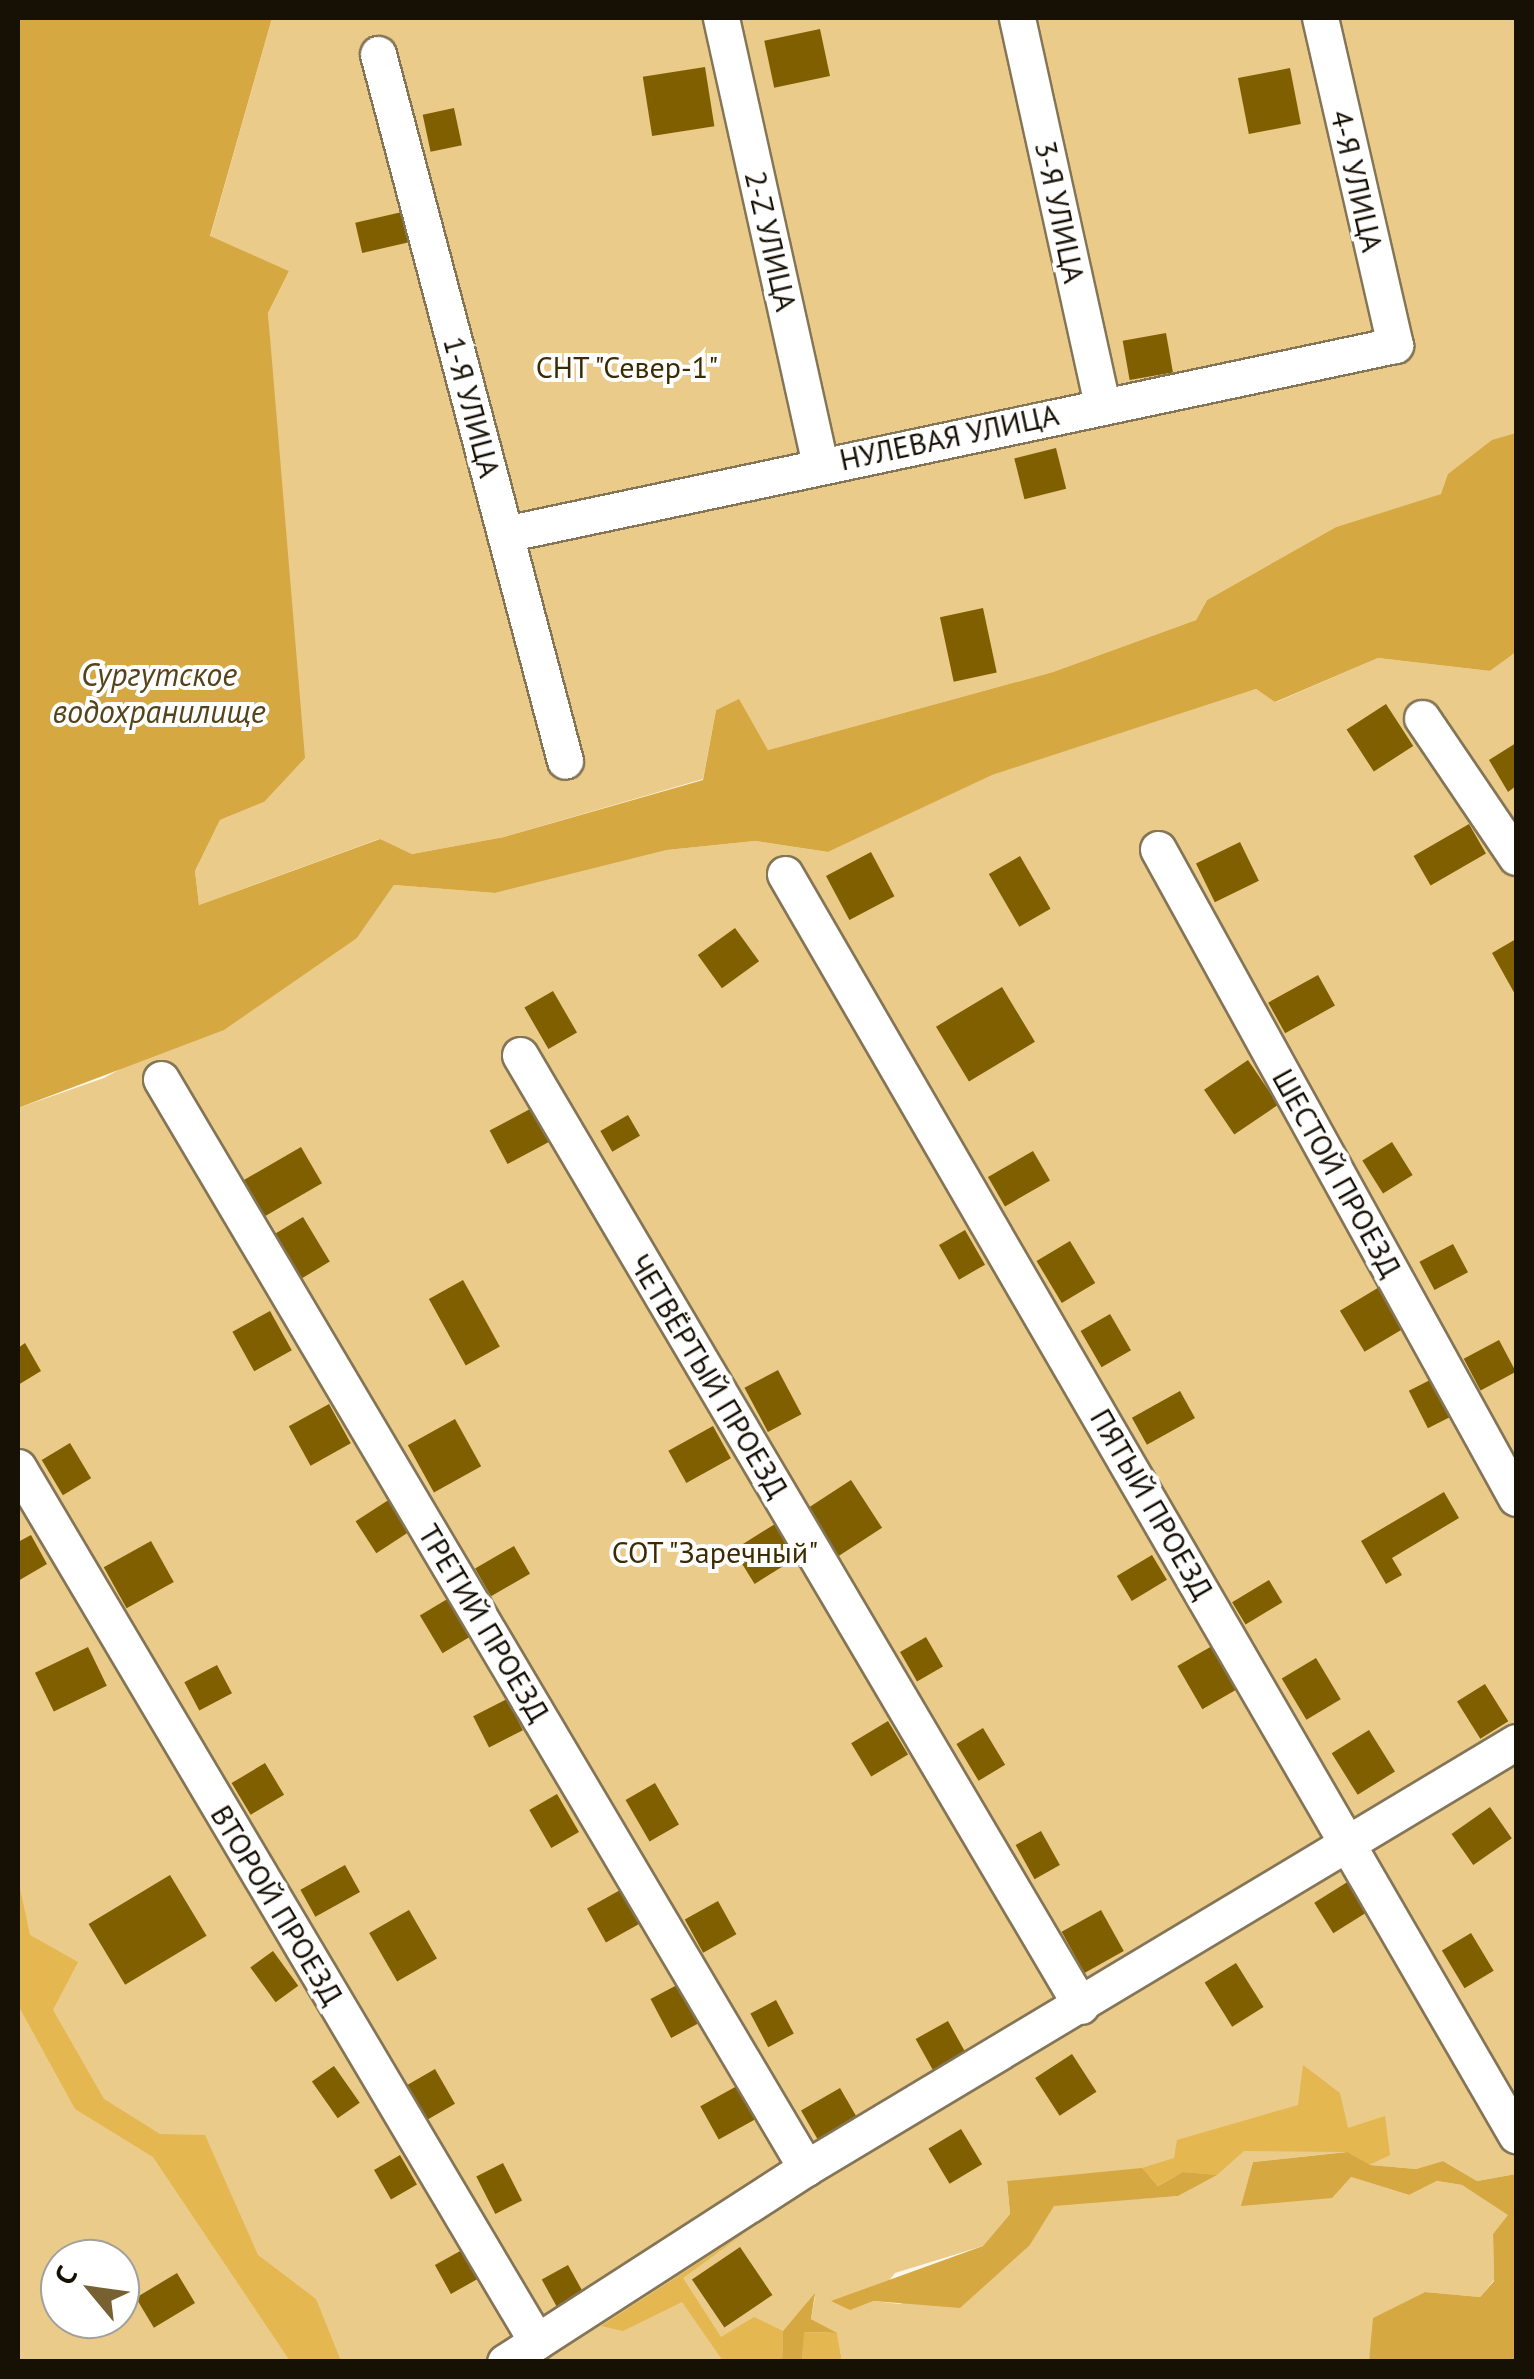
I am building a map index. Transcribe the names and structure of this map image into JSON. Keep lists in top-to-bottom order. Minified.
{"streets":{"street":["4-Я УЛИЦА","3-Я УЛИЦА","2-Z УЛИЦА","1-Я УЛИЦА","НУЛЕВАЯ УЛИЦА","ШЕСТОЙ ПРОЕЗД","ЧЕТВЁРТЫЙ ПРОЕЗД","ПЯТЫЙ ПРОЕЗД","ТРЕТИЙ ПРОЕЗД","ВТОРОЙ ПРОЕЗД"]},"crossings":[["4-Я УЛИЦА","НУЛЕВАЯ УЛИЦА"],["3-Я УЛИЦА","НУЛЕВАЯ УЛИЦА"],["2-Z УЛИЦА","НУЛЕВАЯ УЛИЦА"],["1-Я УЛИЦА","НУЛЕВАЯ УЛИЦА"]],"water":["Сургутское водохранилище"],"parks":["СНТ \"Север-1\"","СОТ \"Заречный\""],"north":"top left"}
